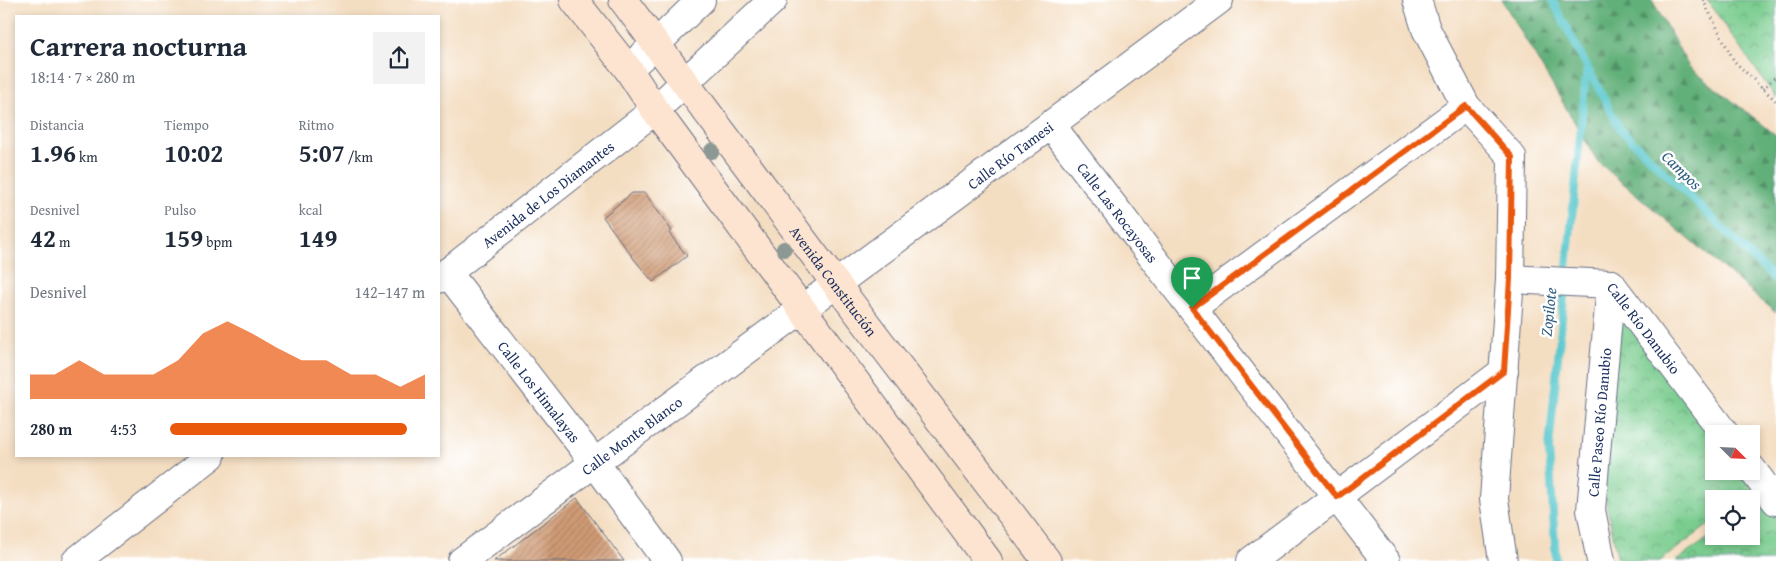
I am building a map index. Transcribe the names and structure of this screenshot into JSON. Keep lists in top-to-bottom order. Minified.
{"streets":{"street":["Calle Río Tamesi","Avenida de Los Diamantes","Calle Las Rocayosas","Avenida Constitución","Calle Río Danubio","Calle Los Himalayas","Calle Paseo Río Danubio","Calle Monte Blanco"]},"crossings":[["Calle Río Tamesi","Calle Las Rocayosas"],["Calle Río Tamesi","Avenida Constitución"],["Calle Río Tamesi","Calle Monte Blanco"],["Avenida de Los Diamantes","Calle Los Himalayas"],["Calle Río Danubio","Calle Paseo Río Danubio"],["Calle Los Himalayas","Calle Monte Blanco"]],"water":["Campos","Zopilote"],"north":"bottom right","page":{"heading":["Carrera nocturna","18:14 · 7 × 280 m"],"stats":[["Distancia","1.96 km"],["Tiempo","10:02"],["Ritmo","5:07 /km"],["Desnivel","42 m"],["Pulso","159 bpm"],["kcal","149"]],"chart":["Desnivel","142–147 m"],"list":[{"name":"280 m","note":"4:53"}]}}
